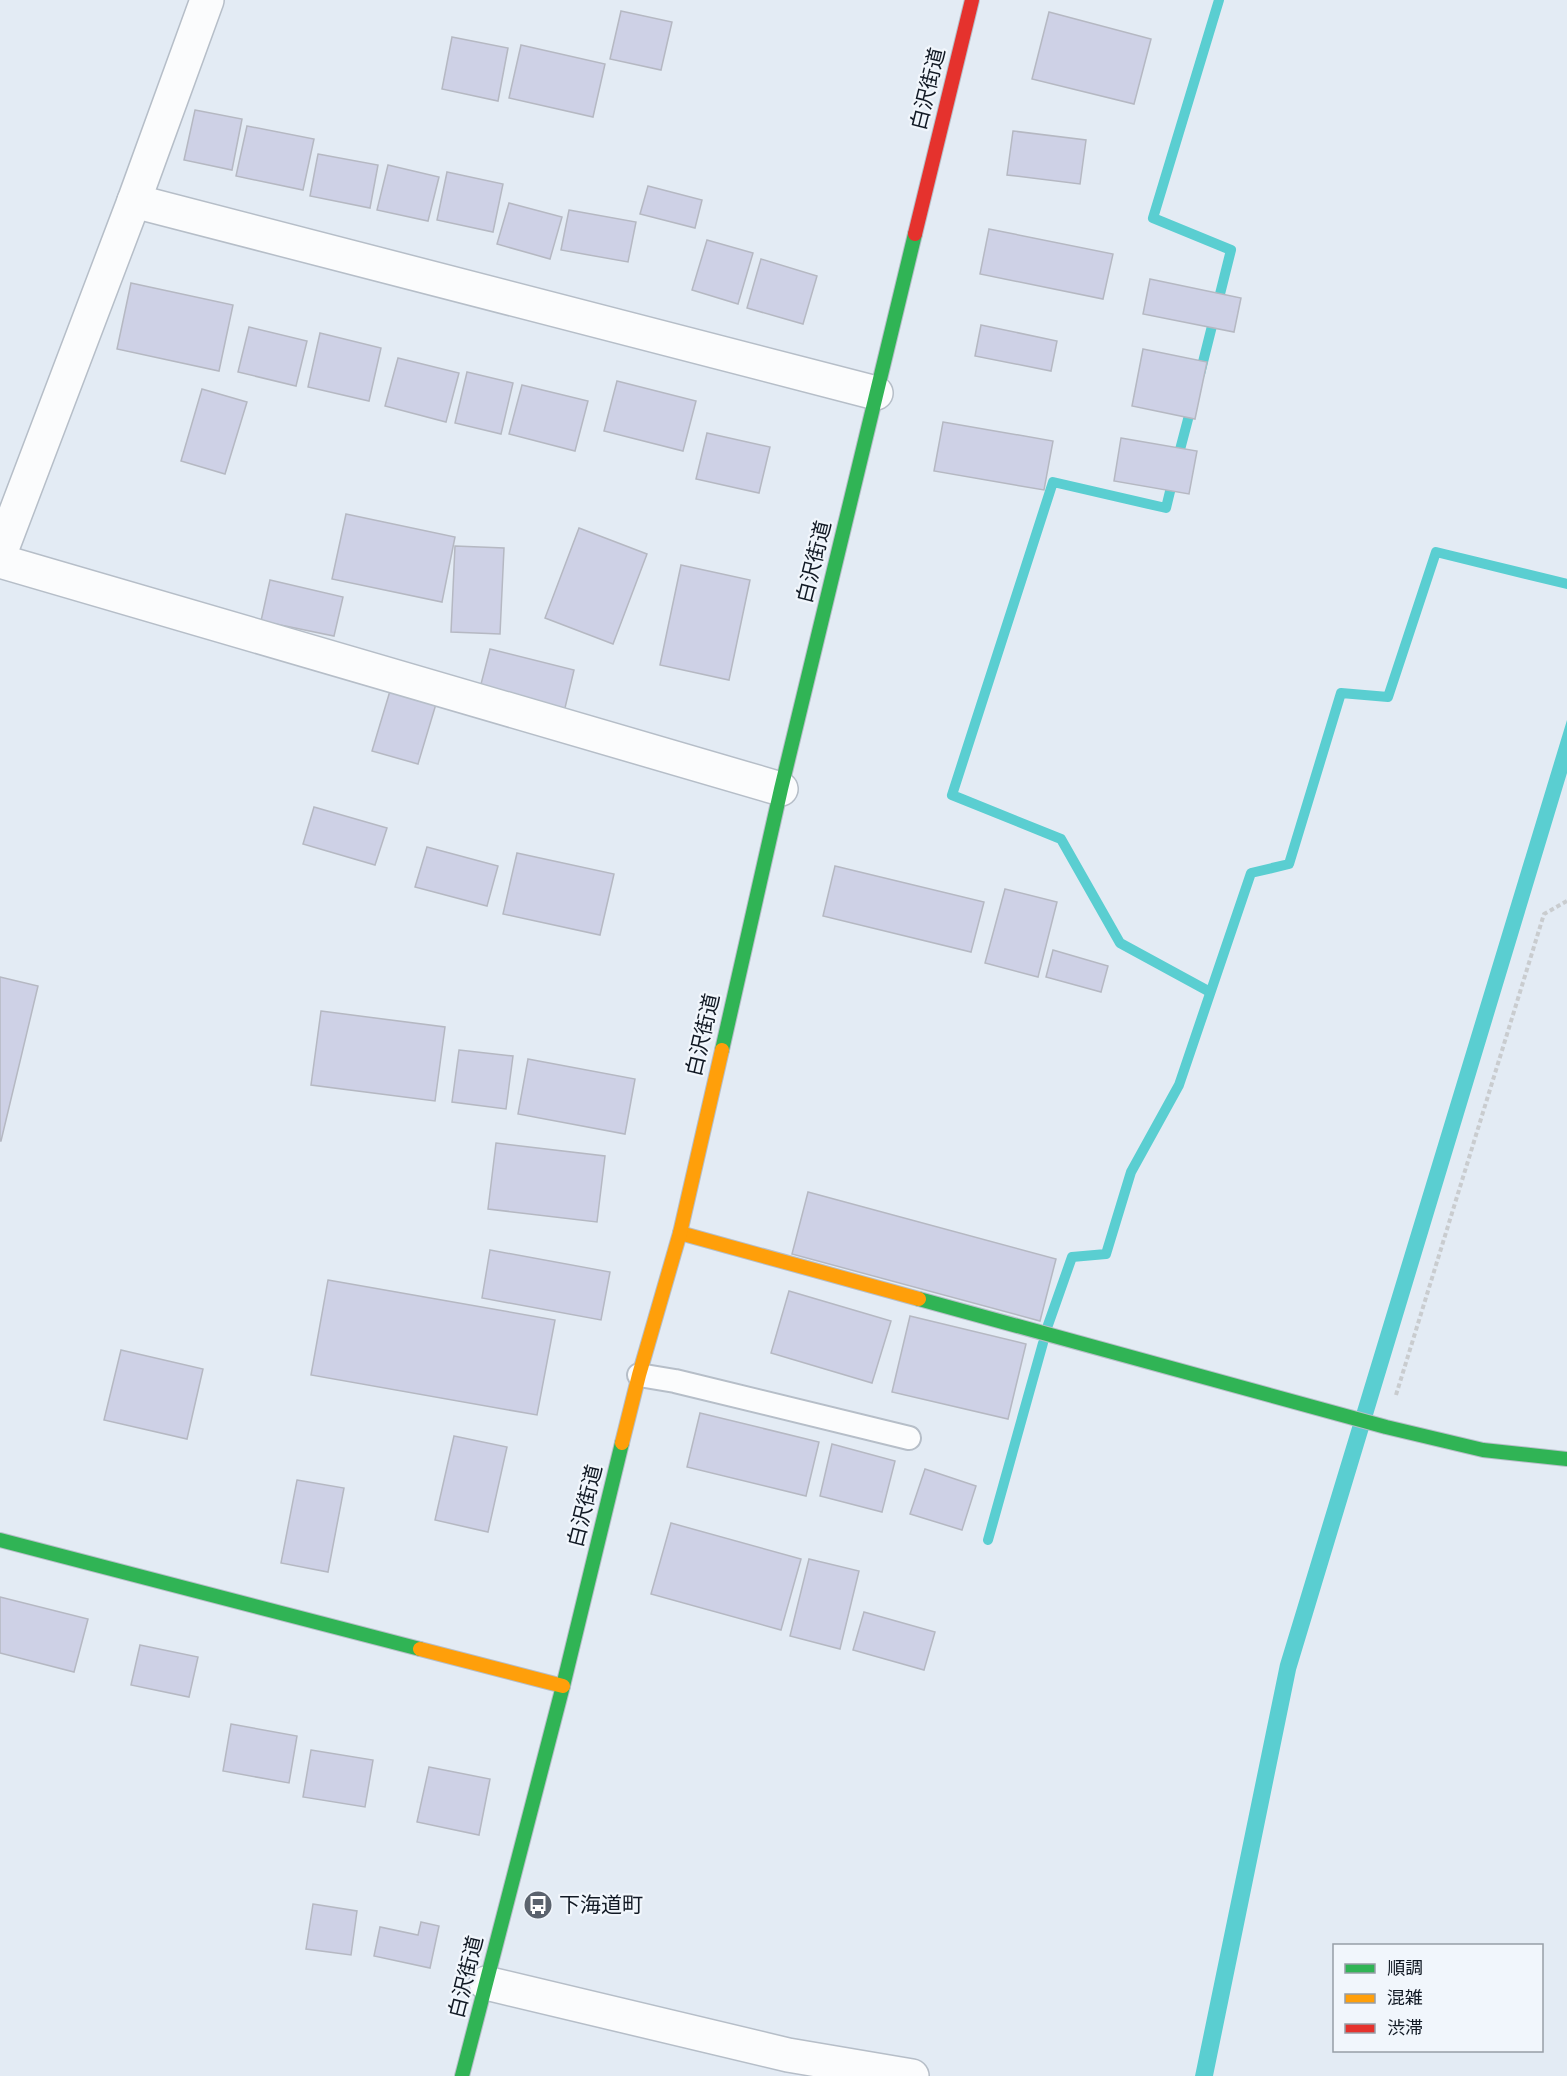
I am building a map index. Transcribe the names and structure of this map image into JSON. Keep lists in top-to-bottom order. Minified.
{"streets":{"main road":["白沢街道"]},"places":{"bus stop":["下海道町"]},"legend":["順調","混雑","渋滞"]}
